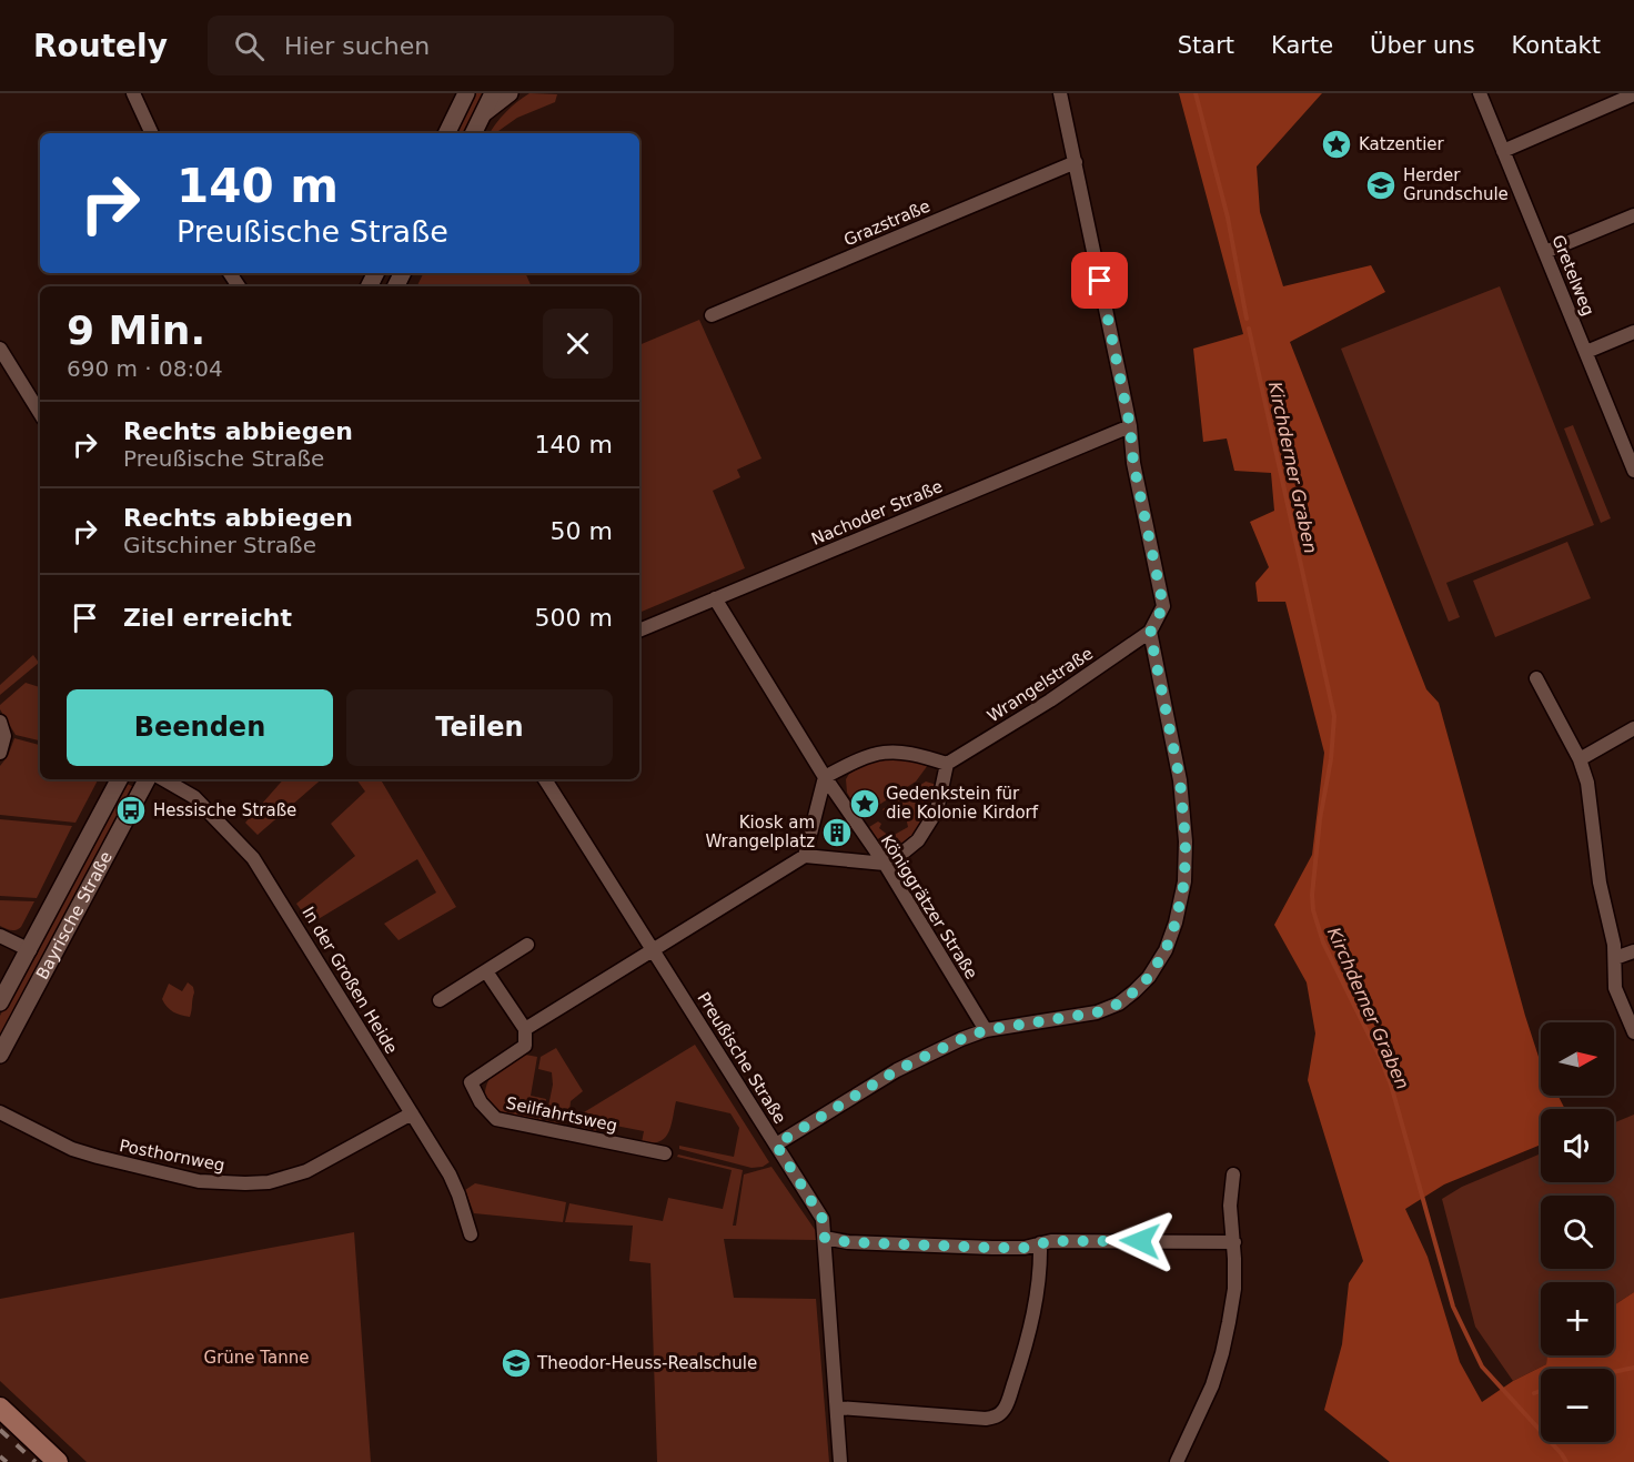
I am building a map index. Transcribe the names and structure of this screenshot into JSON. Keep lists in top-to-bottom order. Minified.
{"streets":{"street":["Grazstraße","Gretelweg","Nachoder Straße","Wrangelstraße","Königgrätzer Straße","Bayrische Straße","In der Großen Heide","Preußische Straße","Seilfahrtsweg","Posthornweg"]},"crossings":[["Nachoder Straße","Königgrätzer Straße"],["In der Großen Heide","Posthornweg"],["Preußische Straße","Seilfahrtsweg"]],"water":["Kirchderner Graben"],"parks":["Grüne Tanne"],"places":{"place":["Katzentier","Gedenkstein für die Kolonie Kirdorf"],"school or university":["Herder Grundschule","Theodor-Heuss-Realschule"],"bus stop":["Hessische Straße"],"building":["Kiosk am Wrangelplatz"]},"north":"right","page":{"header":"Routely","search":"Hier suchen","nav":["Start","Karte","Über uns","Kontakt"],"turn":["140 m","Preußische Straße"],"heading":["9 Min.","690 m · 08:04"],"list":[{"name":"Rechts abbiegen","note":"Preußische Straße","value":"140 m"},{"name":"Rechts abbiegen","note":"Gitschiner Straße","value":"50 m"},{"name":"Ziel erreicht","value":"500 m"}],"buttons":["Beenden","Teilen"],"map_buttons":["+","−"]}}
